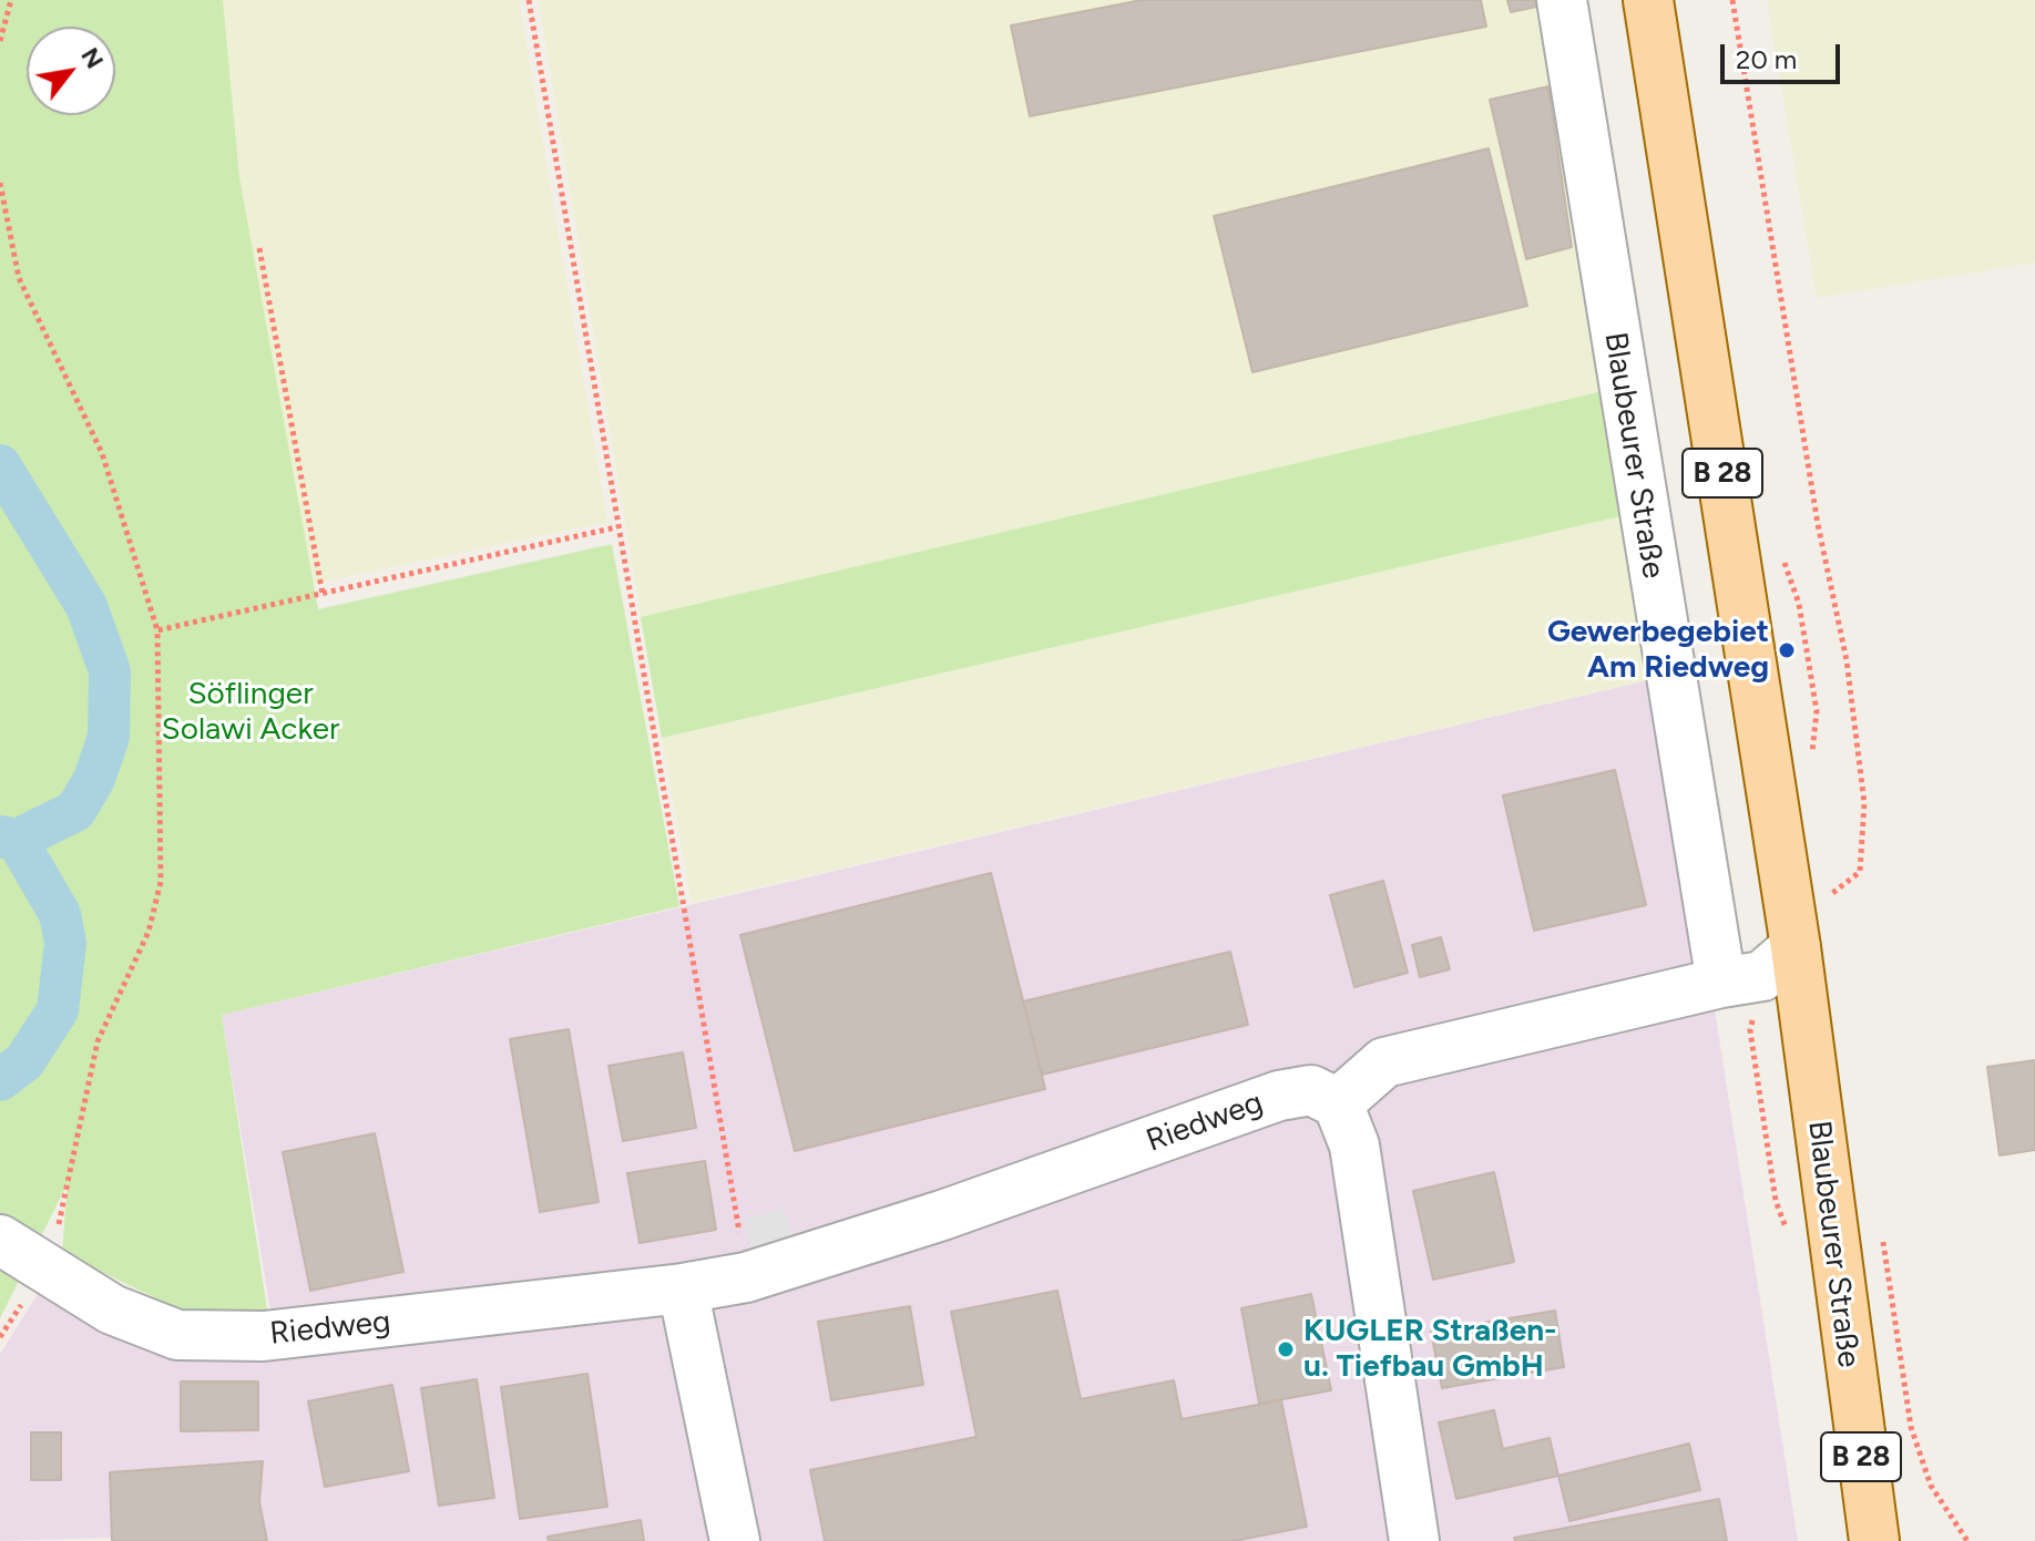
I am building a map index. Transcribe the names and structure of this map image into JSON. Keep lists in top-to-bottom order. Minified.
{"streets":{"main road":["Blaubeurer Straße","B 28"],"street":["Riedweg"]},"parks":["Söflinger Solawi Acker"],"places":["Gewerbegebiet Am Riedweg","KUGLER Straßen- u. Tiefbau GmbH"],"scale_bar":"20 m","north":"top right"}
